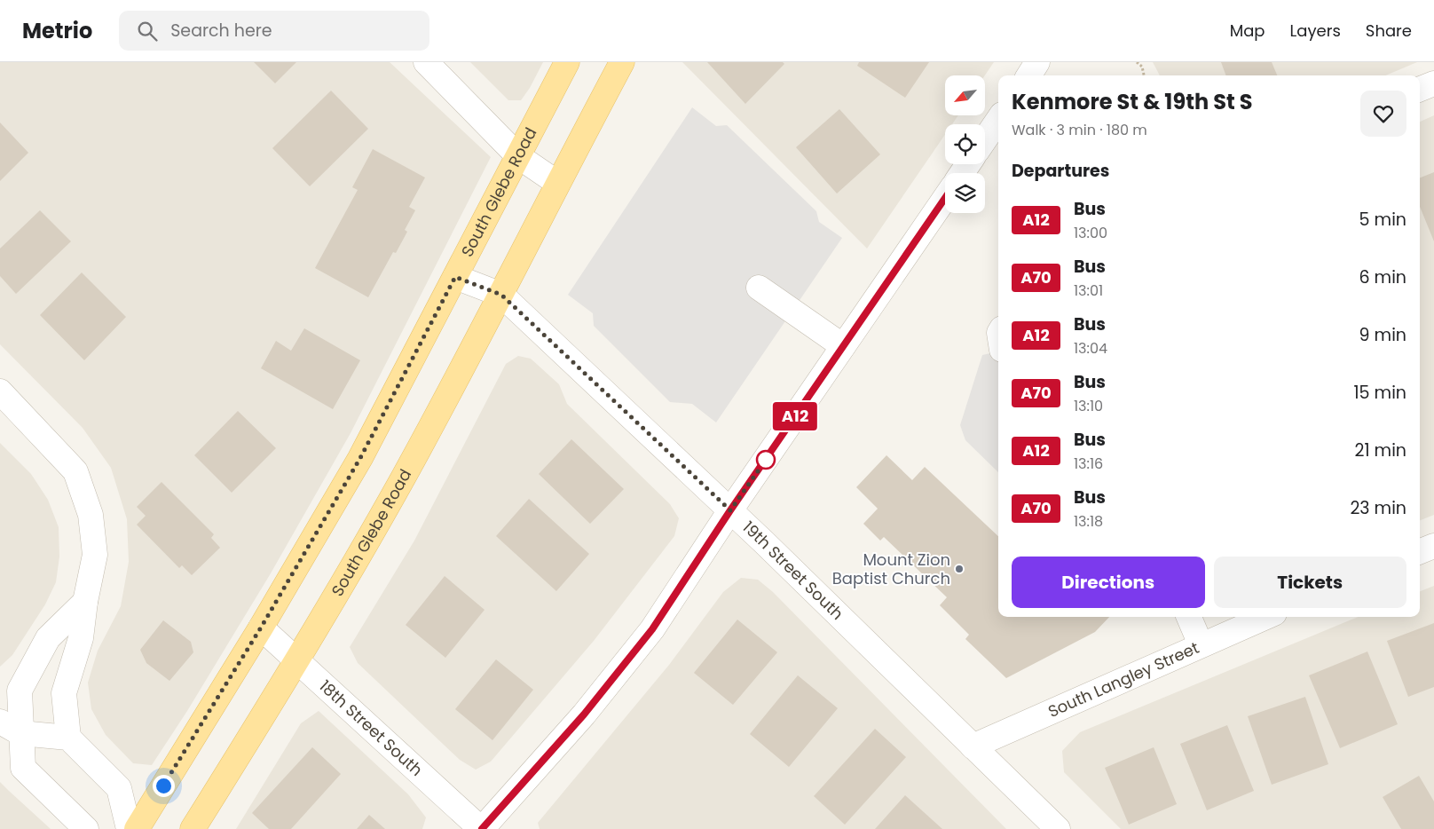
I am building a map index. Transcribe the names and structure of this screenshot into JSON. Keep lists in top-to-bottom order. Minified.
{"streets":{"main road":["South Glebe Road"],"street":["19th Street South","South Langley Street","18th Street South"]},"crossings":[["South Glebe Road","19th Street South"],["South Glebe Road","18th Street South"],["19th Street South","South Langley Street"]],"places":["Mount Zion Baptist Church"],"lines":["bus line A12"],"north":"bottom left","page":{"header":"Metrio","search":"Search here","nav":["Map","Layers","Share"],"on_map":"A12","heading":[["Kenmore St & 19th St S","Walk · 3 min · 180 m"],"Departures"],"list":[{"mark":"A12","name":"Bus","note":"13:00","value":"5 min"},{"mark":"A70","name":"Bus","note":"13:01","value":"6 min"},{"mark":"A12","name":"Bus","note":"13:04","value":"9 min"},{"mark":"A70","name":"Bus","note":"13:10","value":"15 min"},{"mark":"A12","name":"Bus","note":"13:16","value":"21 min"},{"mark":"A70","name":"Bus","note":"13:18","value":"23 min"}],"buttons":["Directions","Tickets"]}}
